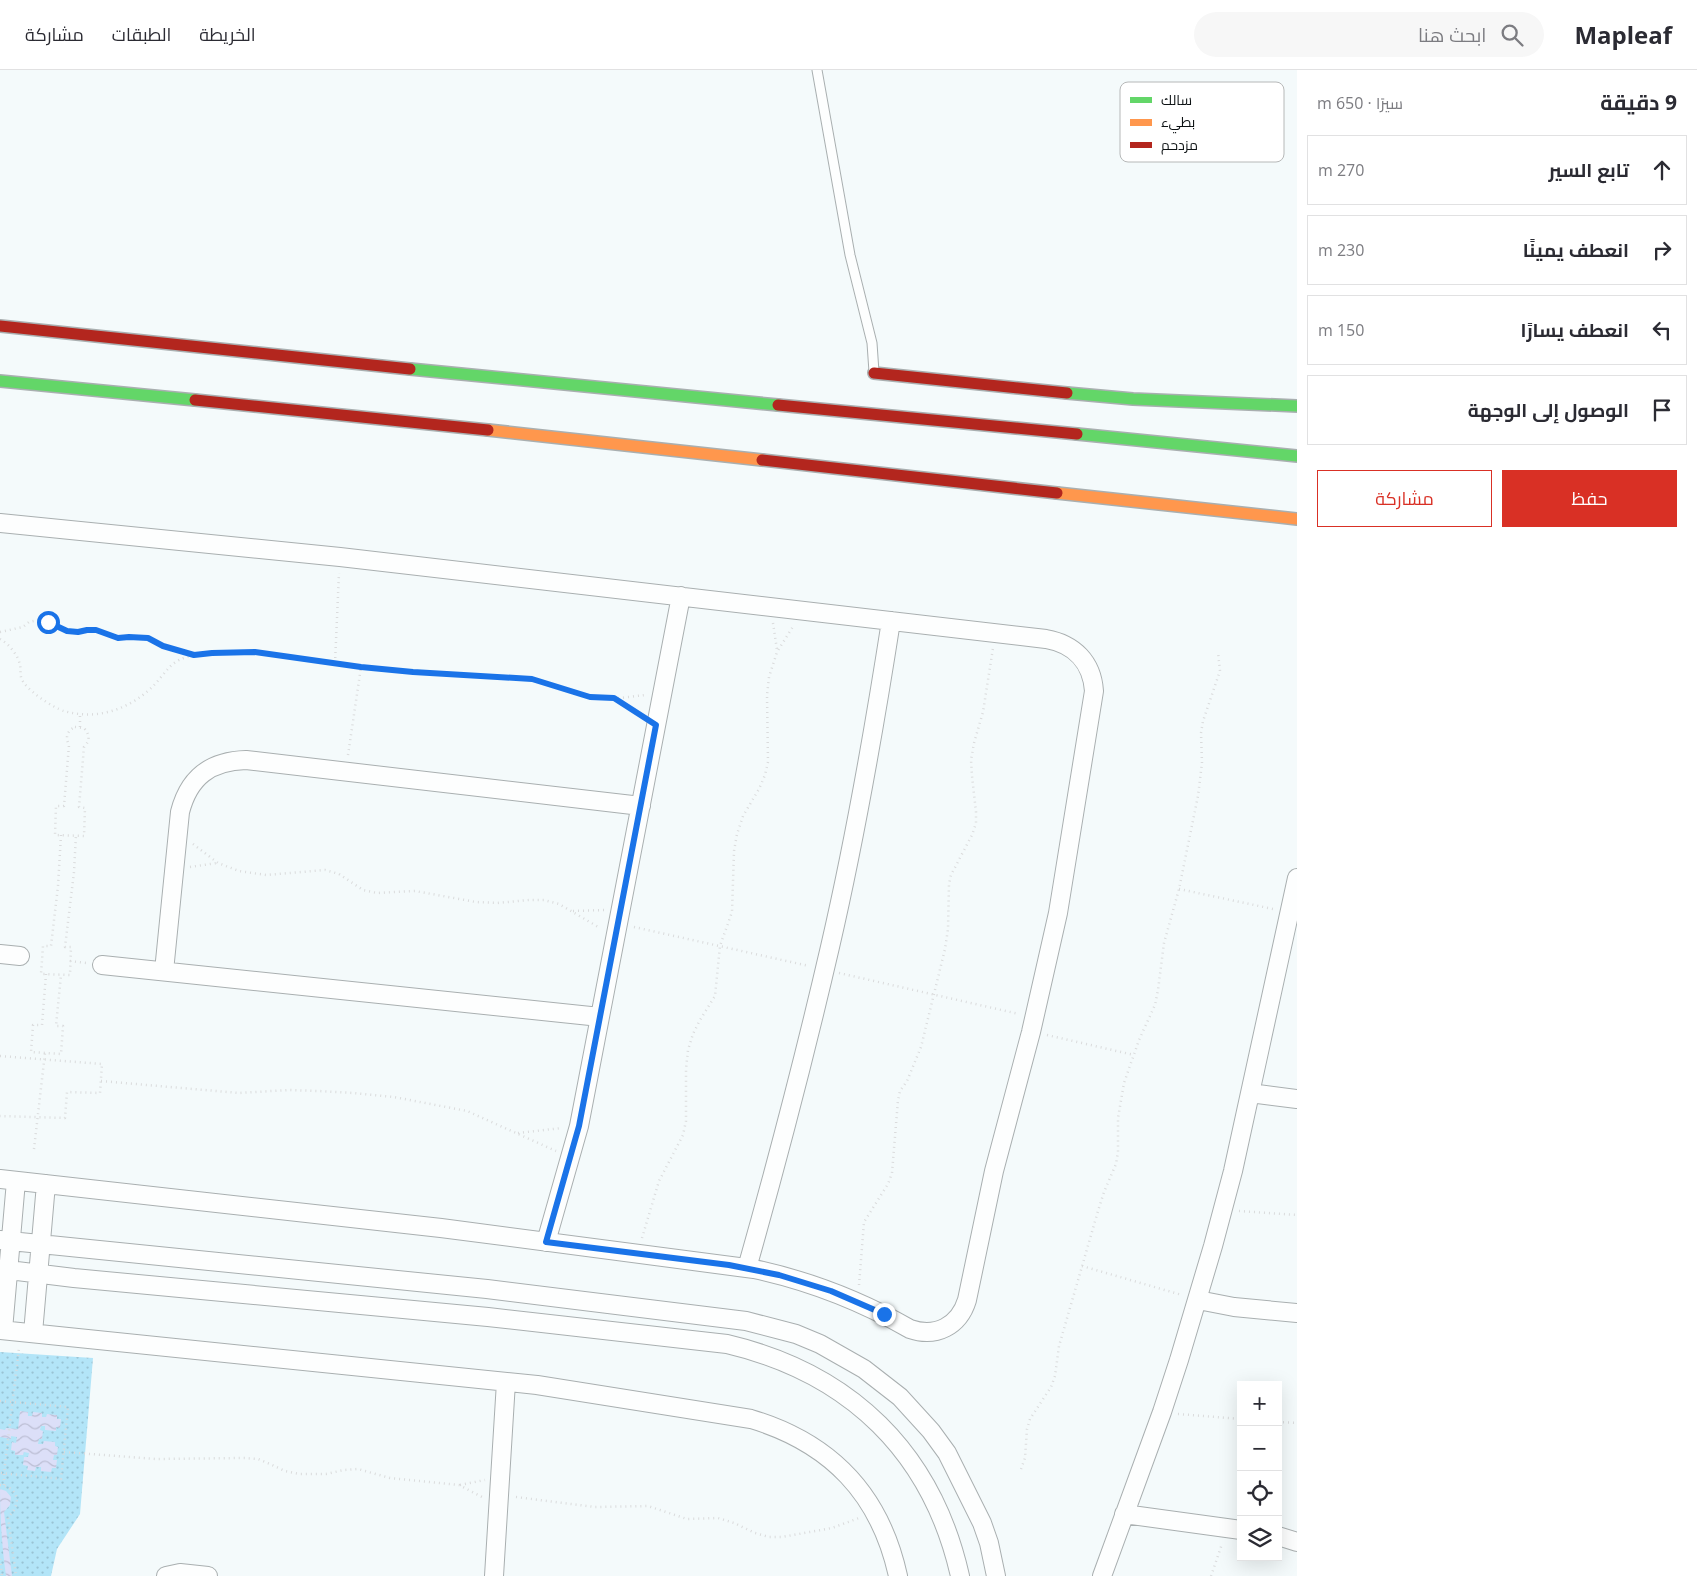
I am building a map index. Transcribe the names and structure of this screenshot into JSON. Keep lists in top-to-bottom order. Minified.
{"legend":["سالك","بطيء","مزدحم"],"page":{"header":"Mapleaf","search":"ابحث هنا","nav":["الخريطة","الطبقات","مشاركة"],"heading":["9 دقيقة","سيرًا · 650 m"],"list":[["تابع السير","270 m"],["انعطف يمينًا","230 m"],["انعطف يسارًا","150 m"],"الوصول إلى الوجهة"],"buttons":["حفظ","مشاركة"],"map_buttons":["+","−"]}}
